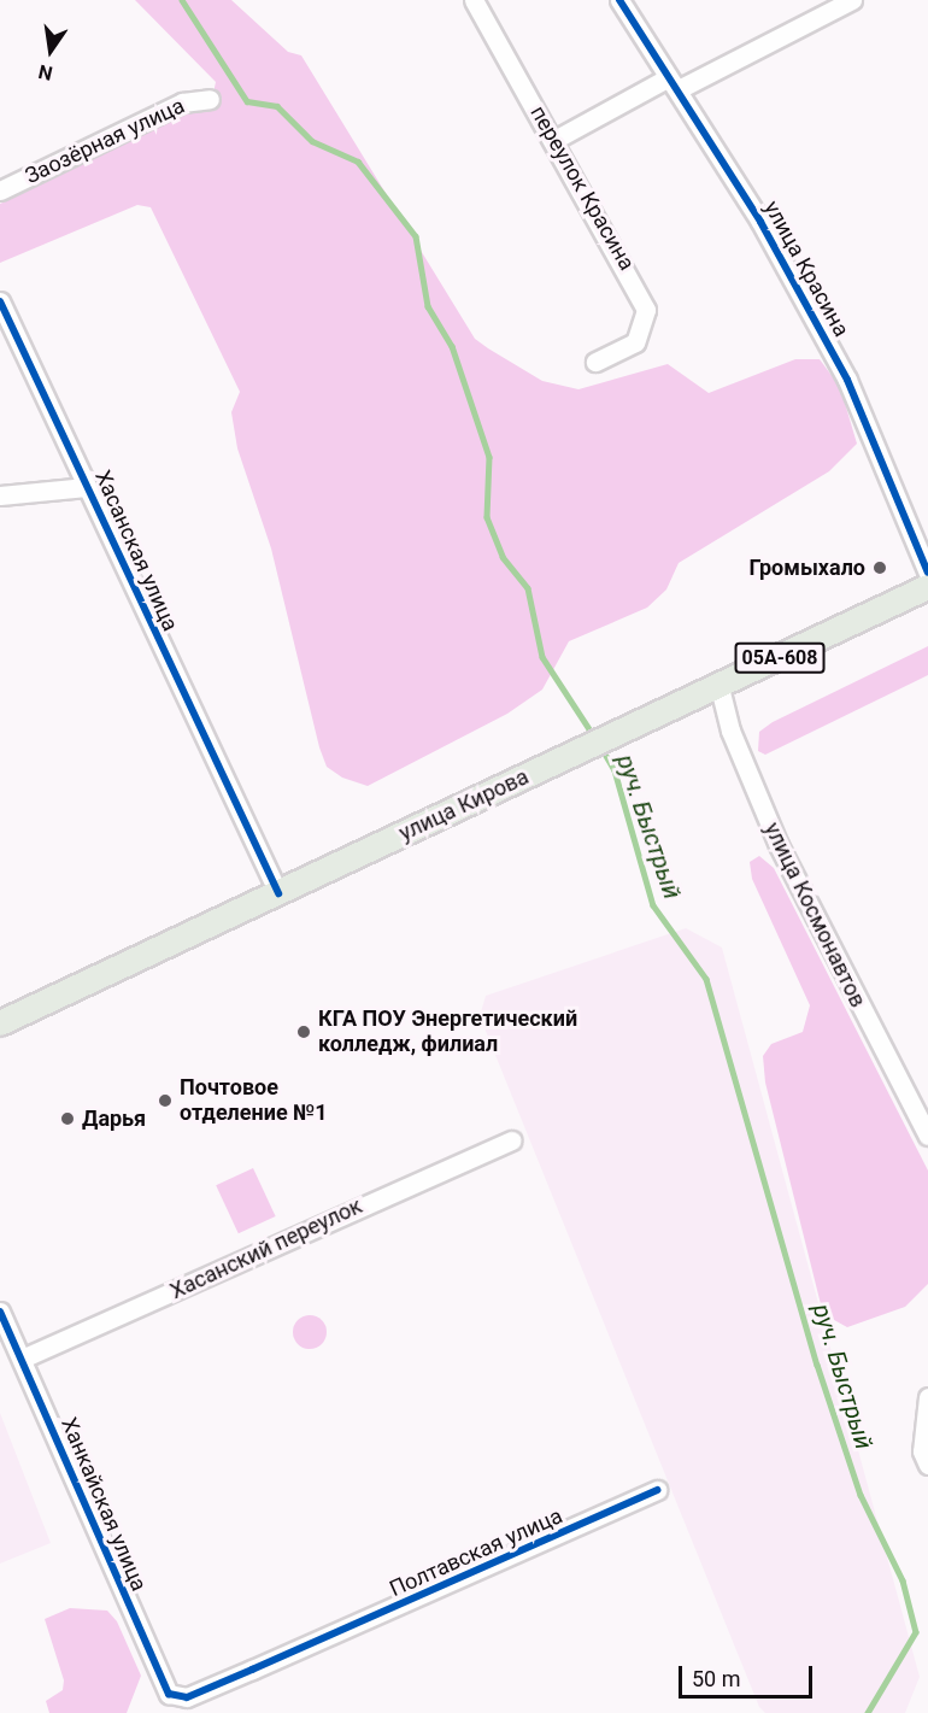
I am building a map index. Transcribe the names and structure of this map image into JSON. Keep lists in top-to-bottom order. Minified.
{"streets":{"main road":["05А-608","улица Кирова"],"street":["Заозёрная улица","переулок Красина","улица Красина","Хасанская улица","улица Космонавтов","Хасанский переулок","Ханкайская улица","Полтавская улица"]},"crossings":[["Хасанская улица","улица Кирова"],["улица Кирова","улица Космонавтов"],["Хасанский переулок","Ханкайская улица"],["Ханкайская улица","Полтавская улица"]],"water":["руч. Быстрый"],"places":["Громыхало","КГА ПОУ Энергетический колледж, филиал","Почтовое отделение №1","Дарья"],"scale_bar":"50 m","north":"bottom"}
